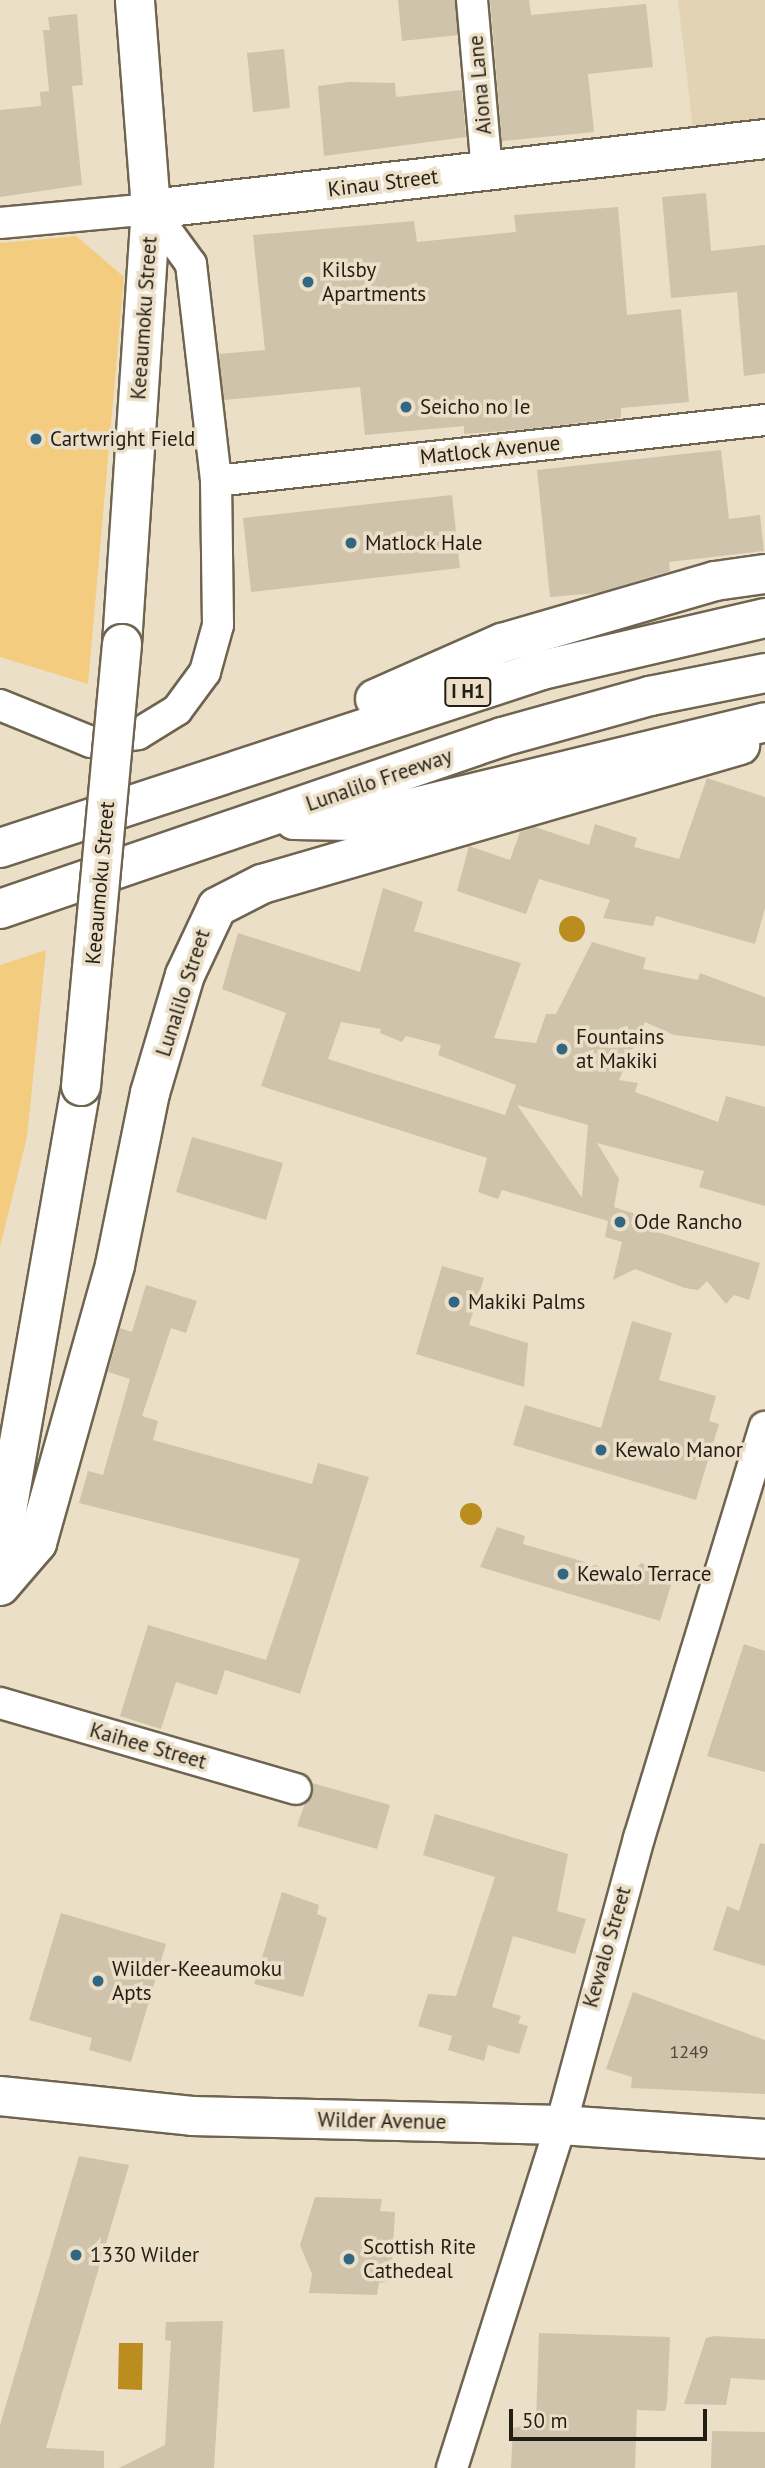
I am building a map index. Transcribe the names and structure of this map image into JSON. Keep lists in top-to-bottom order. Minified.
{"streets":{"main road":["Kinau Street","Keeaumoku Street","I H1","Lunalilo Freeway","Lunalilo Street","Wilder Avenue"],"street":["Aiona Lane","Matlock Avenue","Kaihee Street","Kewalo Street"]},"crossings":[["Aiona Lane","Kinau Street"],["Kinau Street","Keeaumoku Street"],["Keeaumoku Street","Matlock Avenue"],["Kewalo Street","Wilder Avenue"]],"places":["Kilsby Apartments","Seicho no Ie","Cartwright Field","Matlock Hale","Fountains at Makiki","Ode Rancho","Makiki Palms","Kewalo Manor","Kewalo Terrace","Wilder-Keeaumoku Apts","1330 Wilder","Scottish Rite Cathedeal"],"house_numbers":["1249"],"scale_bar":"50 m"}
